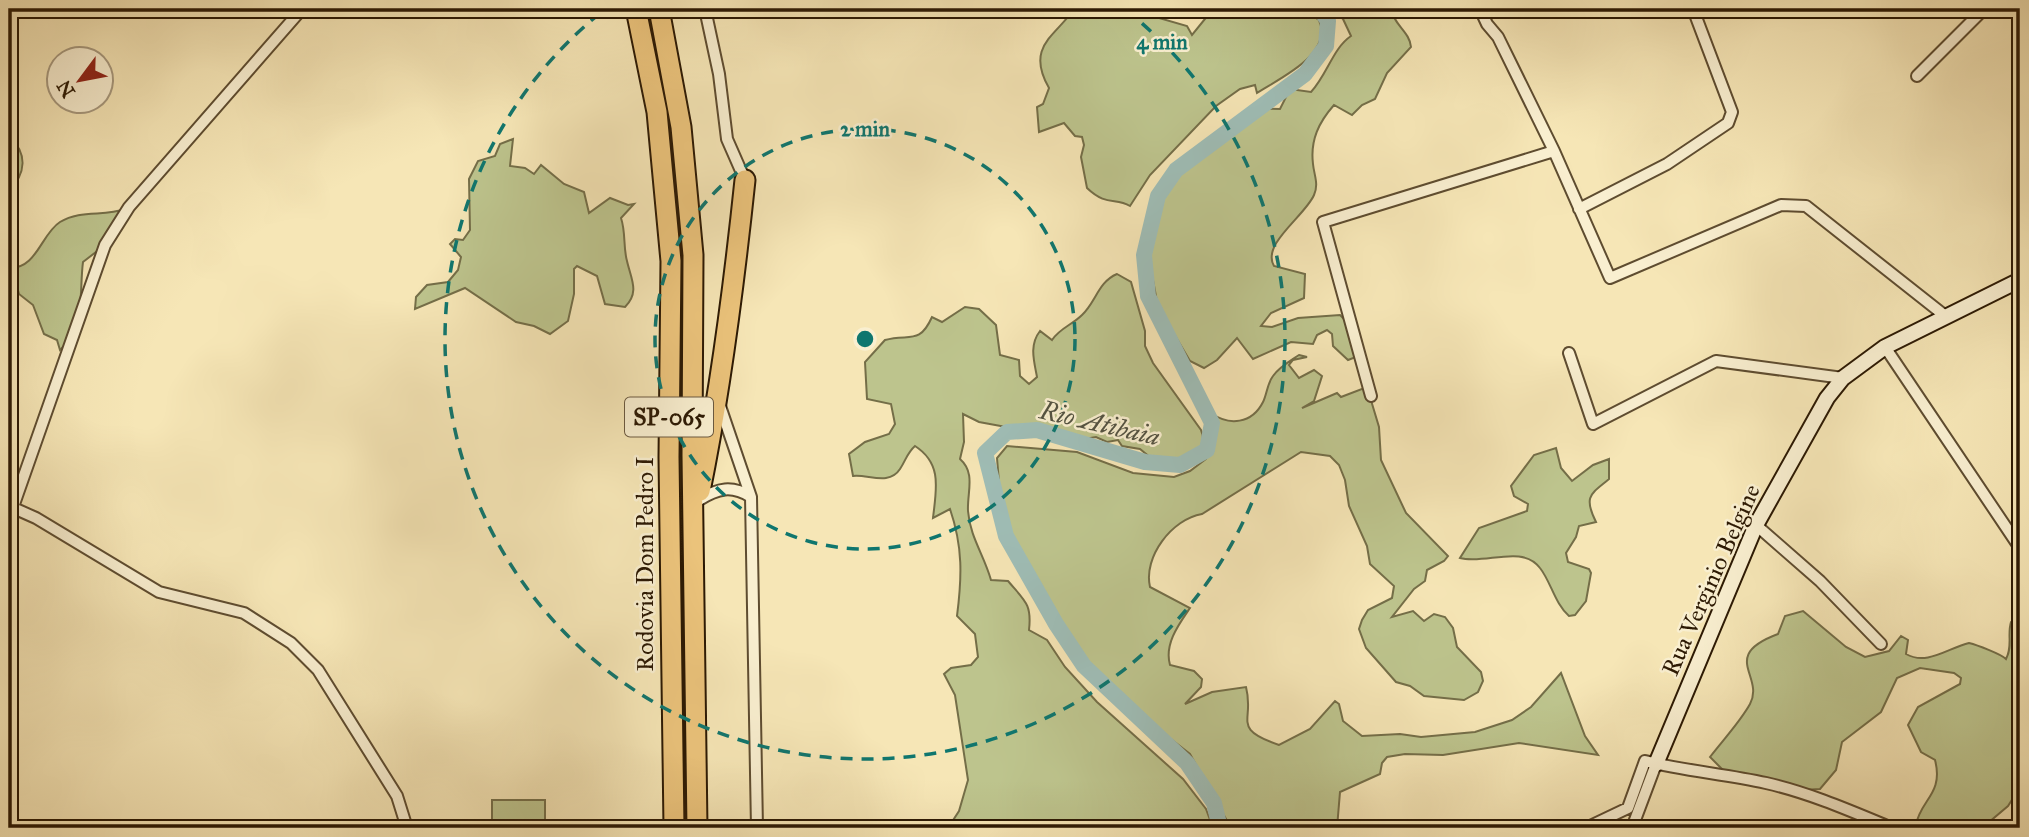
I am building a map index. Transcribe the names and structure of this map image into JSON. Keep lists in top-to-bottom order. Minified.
{"streets":{"highway":["SP-065","Rodovia Dom Pedro I"],"street":["Rua Verginio Belgine"]},"water":["Rio Atibaia"],"north":"bottom left","rings":["4 min","2 min"]}
